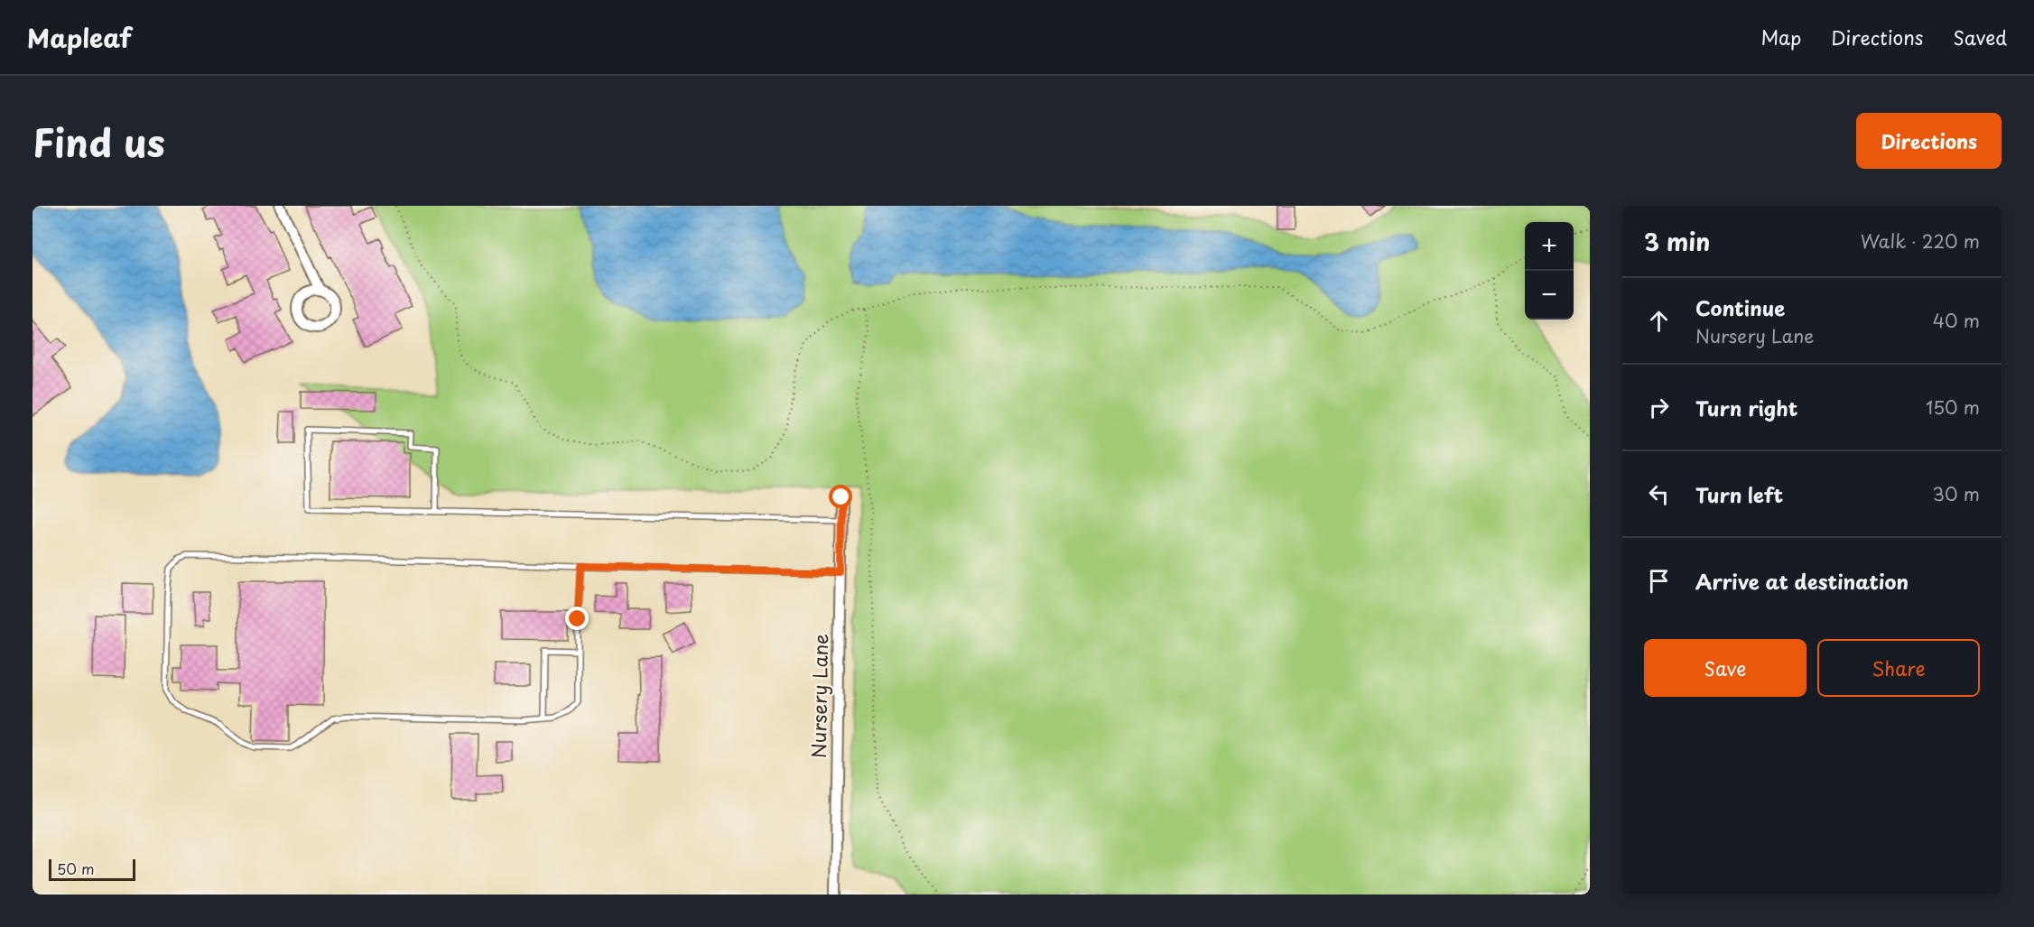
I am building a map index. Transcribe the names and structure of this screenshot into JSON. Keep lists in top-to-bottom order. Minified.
{"streets":{"street":["Nursery Lane"]},"scale_bar":"50 m","page":{"header":"Mapleaf","nav":["Map","Directions","Saved"],"title":"Find us","buttons":["Directions",["Save","Share"]],"heading":["3 min","Walk · 220 m"],"map_buttons":["+","−"],"list":[["Continue","Nursery Lane","40 m"],["Turn right","150 m"],["Turn left","30 m"],"Arrive at destination"],"scale":"50 m"}}
